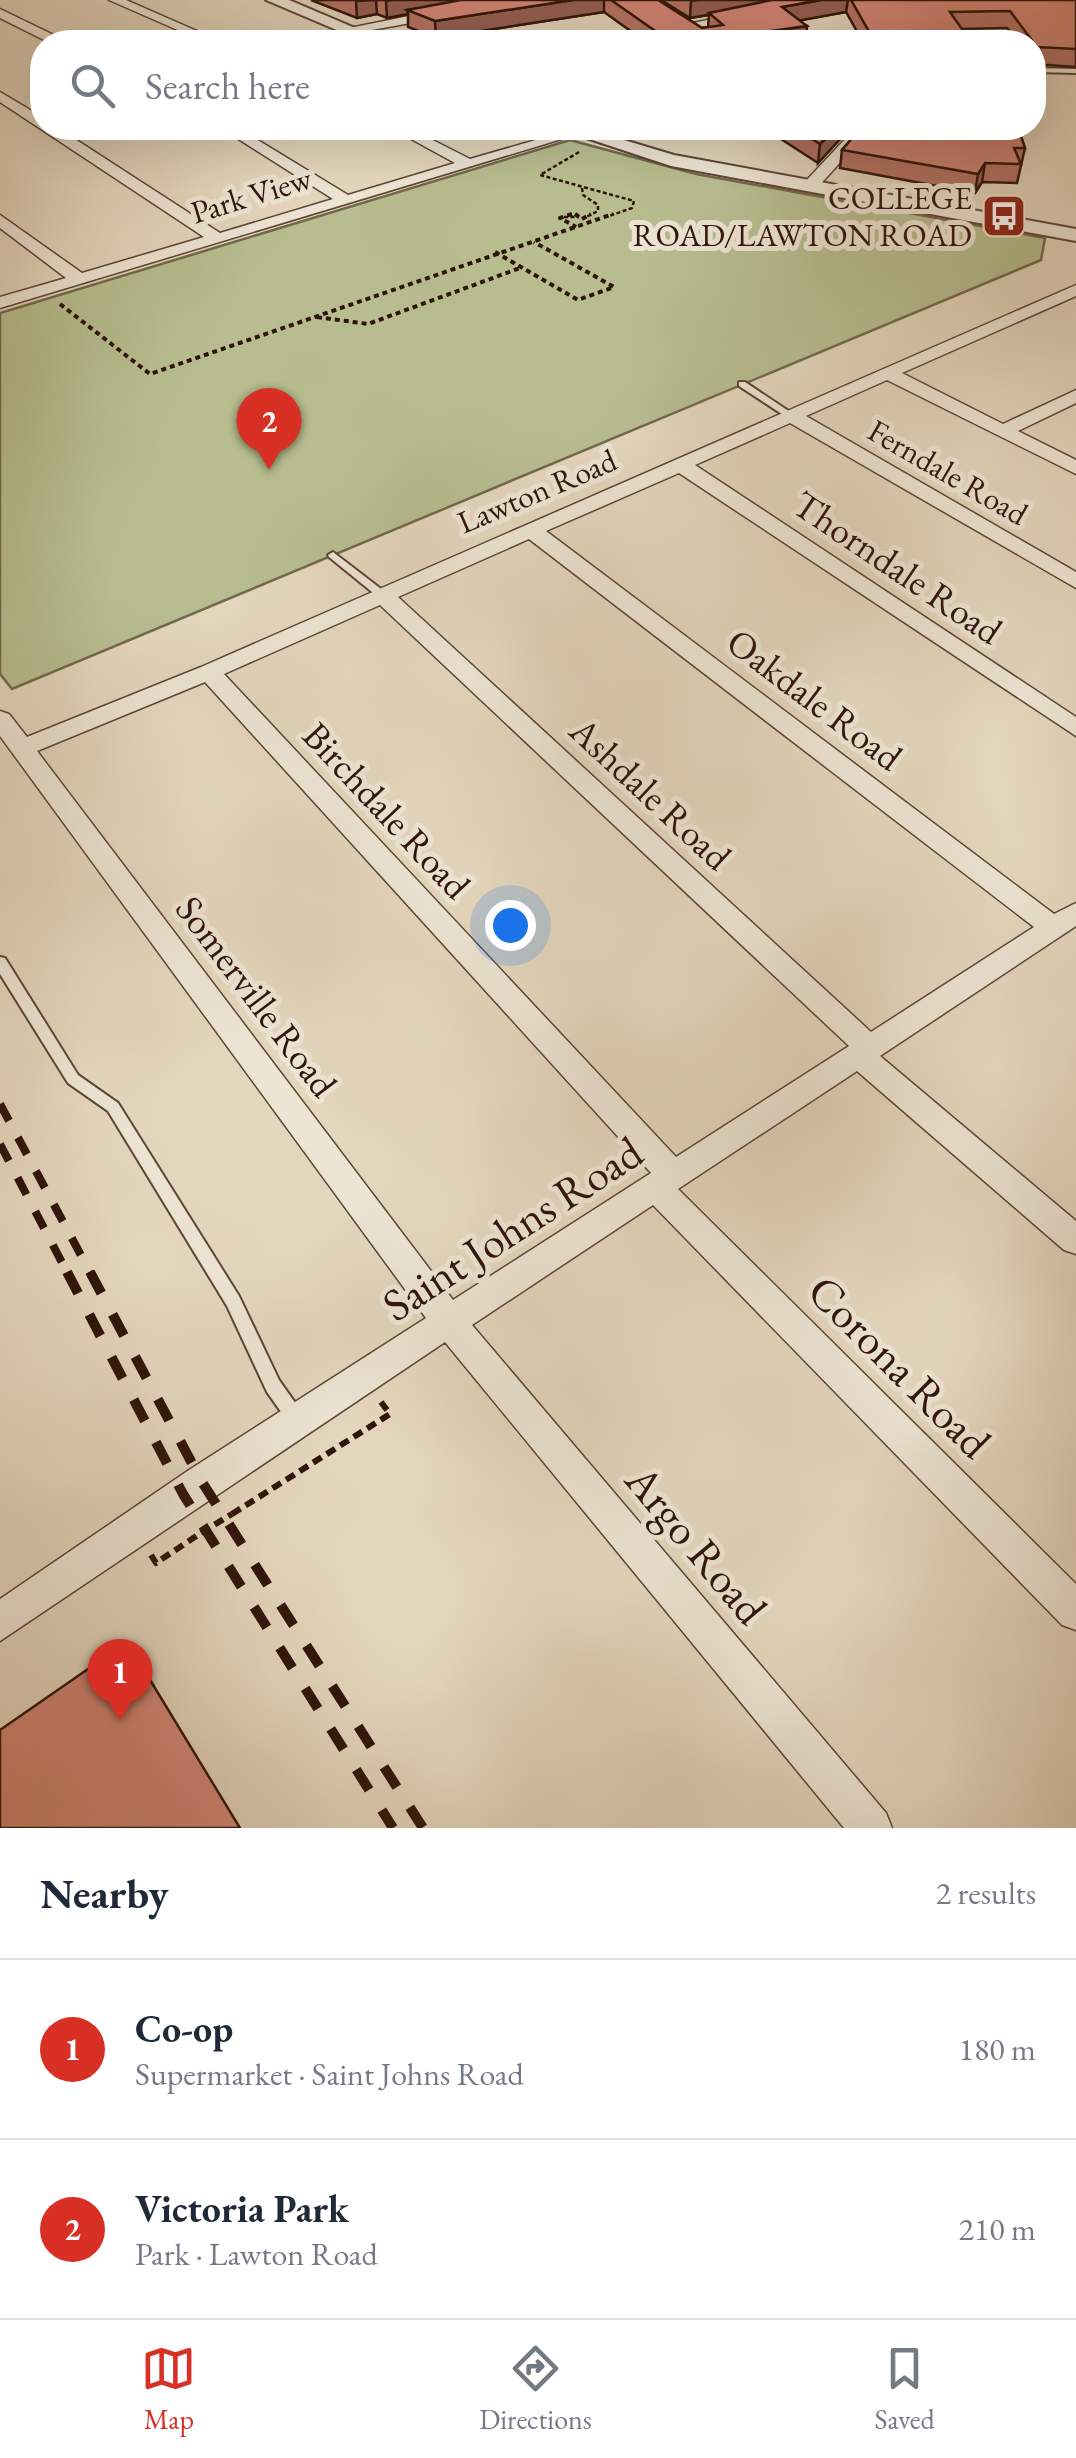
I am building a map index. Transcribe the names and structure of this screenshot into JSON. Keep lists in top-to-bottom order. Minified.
{"streets":{"street":["Park View","Ferndale Road","Lawton Road","Thorndale Road","Oakdale Road","Ashdale Road","Birchdale Road","Somerville Road","Saint Johns Road","Corona Road","Argo Road"]},"crossings":[["Ferndale Road","Lawton Road"],["Lawton Road","Thorndale Road"],["Lawton Road","Oakdale Road"],["Lawton Road","Ashdale Road"],["Lawton Road","Birchdale Road"],["Lawton Road","Somerville Road"],["Oakdale Road","Saint Johns Road"],["Ashdale Road","Saint Johns Road"],["Birchdale Road","Saint Johns Road"],["Birchdale Road","Corona Road"],["Somerville Road","Saint Johns Road"],["Somerville Road","Argo Road"],["Saint Johns Road","Corona Road"],["Saint Johns Road","Argo Road"]],"places":{"bus stop":["COLLEGE ROAD/LAWTON ROAD"]},"page":{"search":"Search here","pins":["2","1"],"heading":["Nearby","2 results"],"list":[{"mark":"1","name":"Co-op","note":"Supermarket · Saint Johns Road","value":"180 m"},{"mark":"2","name":"Victoria Park","note":"Park · Lawton Road","value":"210 m"}],"nav":["Map","Directions","Saved"]}}
